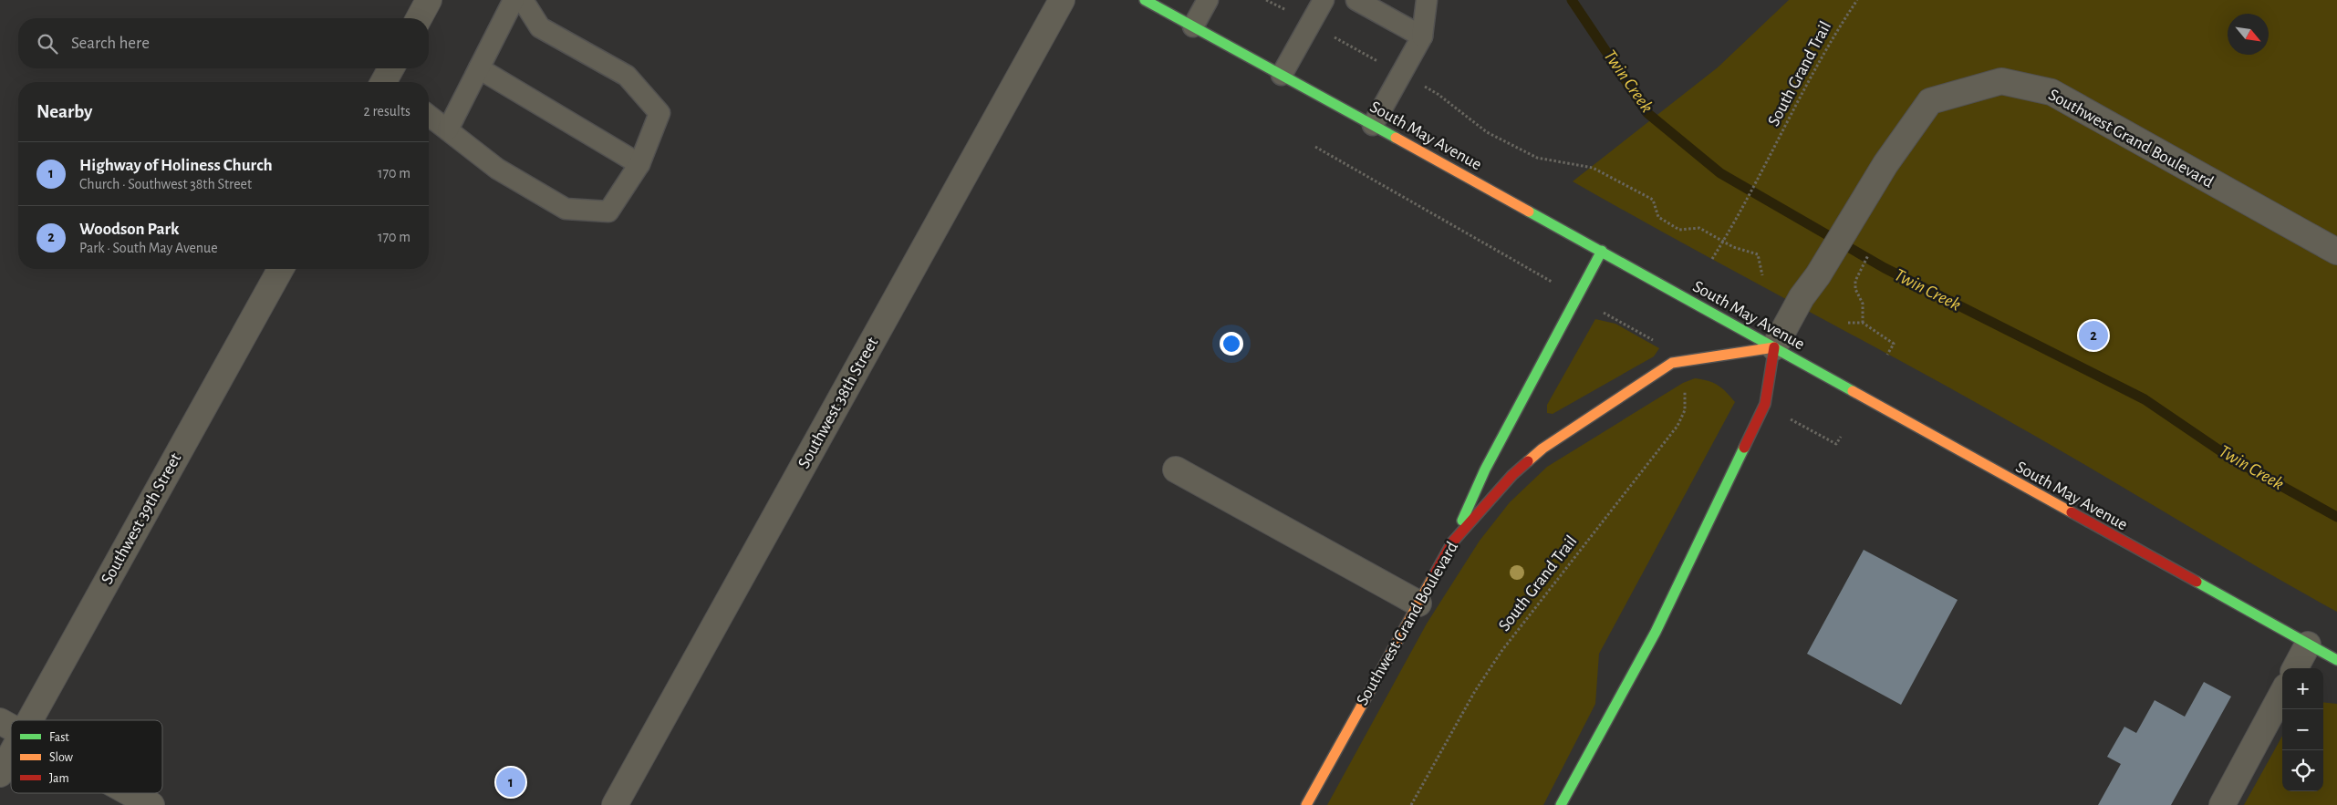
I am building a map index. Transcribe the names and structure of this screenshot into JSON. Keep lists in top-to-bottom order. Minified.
{"streets":{"street":["South May Avenue","Southwest Grand Boulevard","Southwest 38th Street","Southwest 39th Street"],"path":["South Grand Trail"]},"crossings":[["South May Avenue","Southwest Grand Boulevard"]],"water":["Twin Creek"],"legend":["Fast","Slow","Jam"],"north":"bottom right","page":{"search":"Search here","heading":["Nearby","2 results"],"list":[{"mark":"1","name":"Highway of Holiness Church","note":"Church · Southwest 38th Street","value":"170 m"},{"mark":"2","name":"Woodson Park","note":"Park · South May Avenue","value":"170 m"}],"pins":["2","1"],"map_buttons":["+","−"]}}
